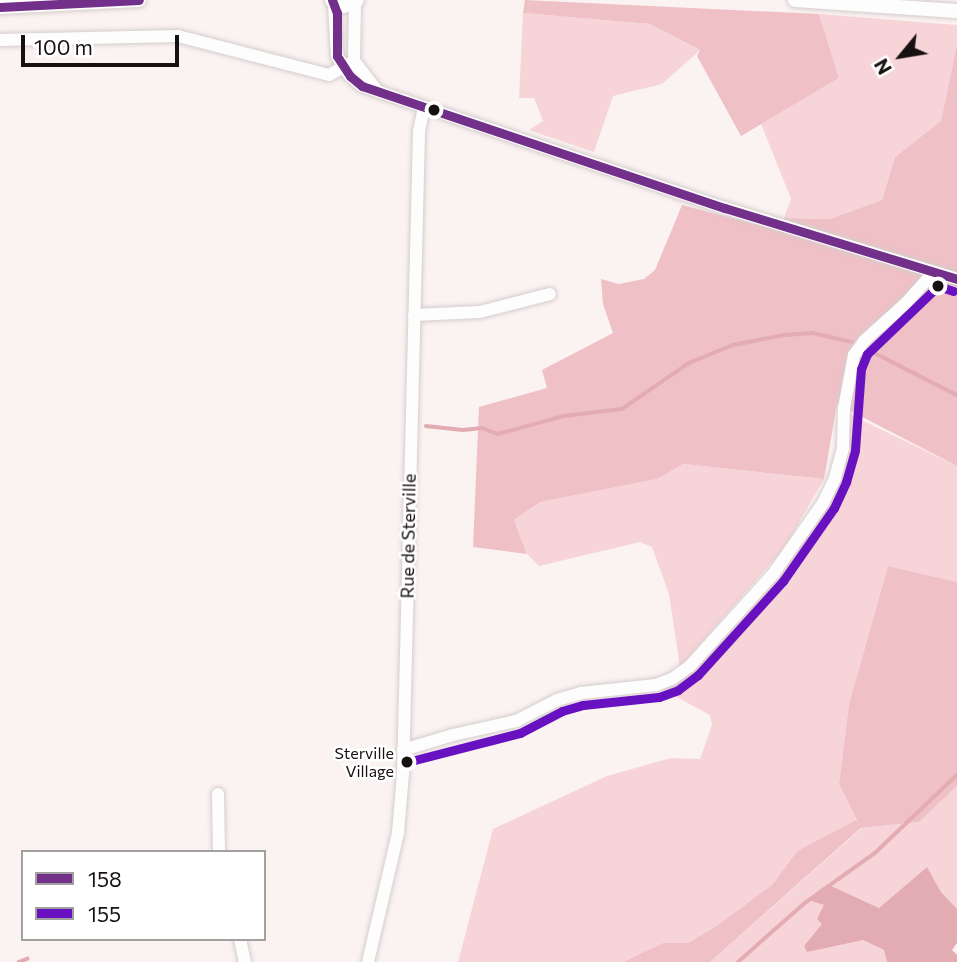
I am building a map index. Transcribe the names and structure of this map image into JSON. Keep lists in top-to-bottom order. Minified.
{"streets":{"street":["Rue de Sterville"]},"places":["Sterville Village"],"lines":["transit line 158","transit line 155"],"legend":["158","155"],"scale_bar":"100 m","north":"bottom left"}
